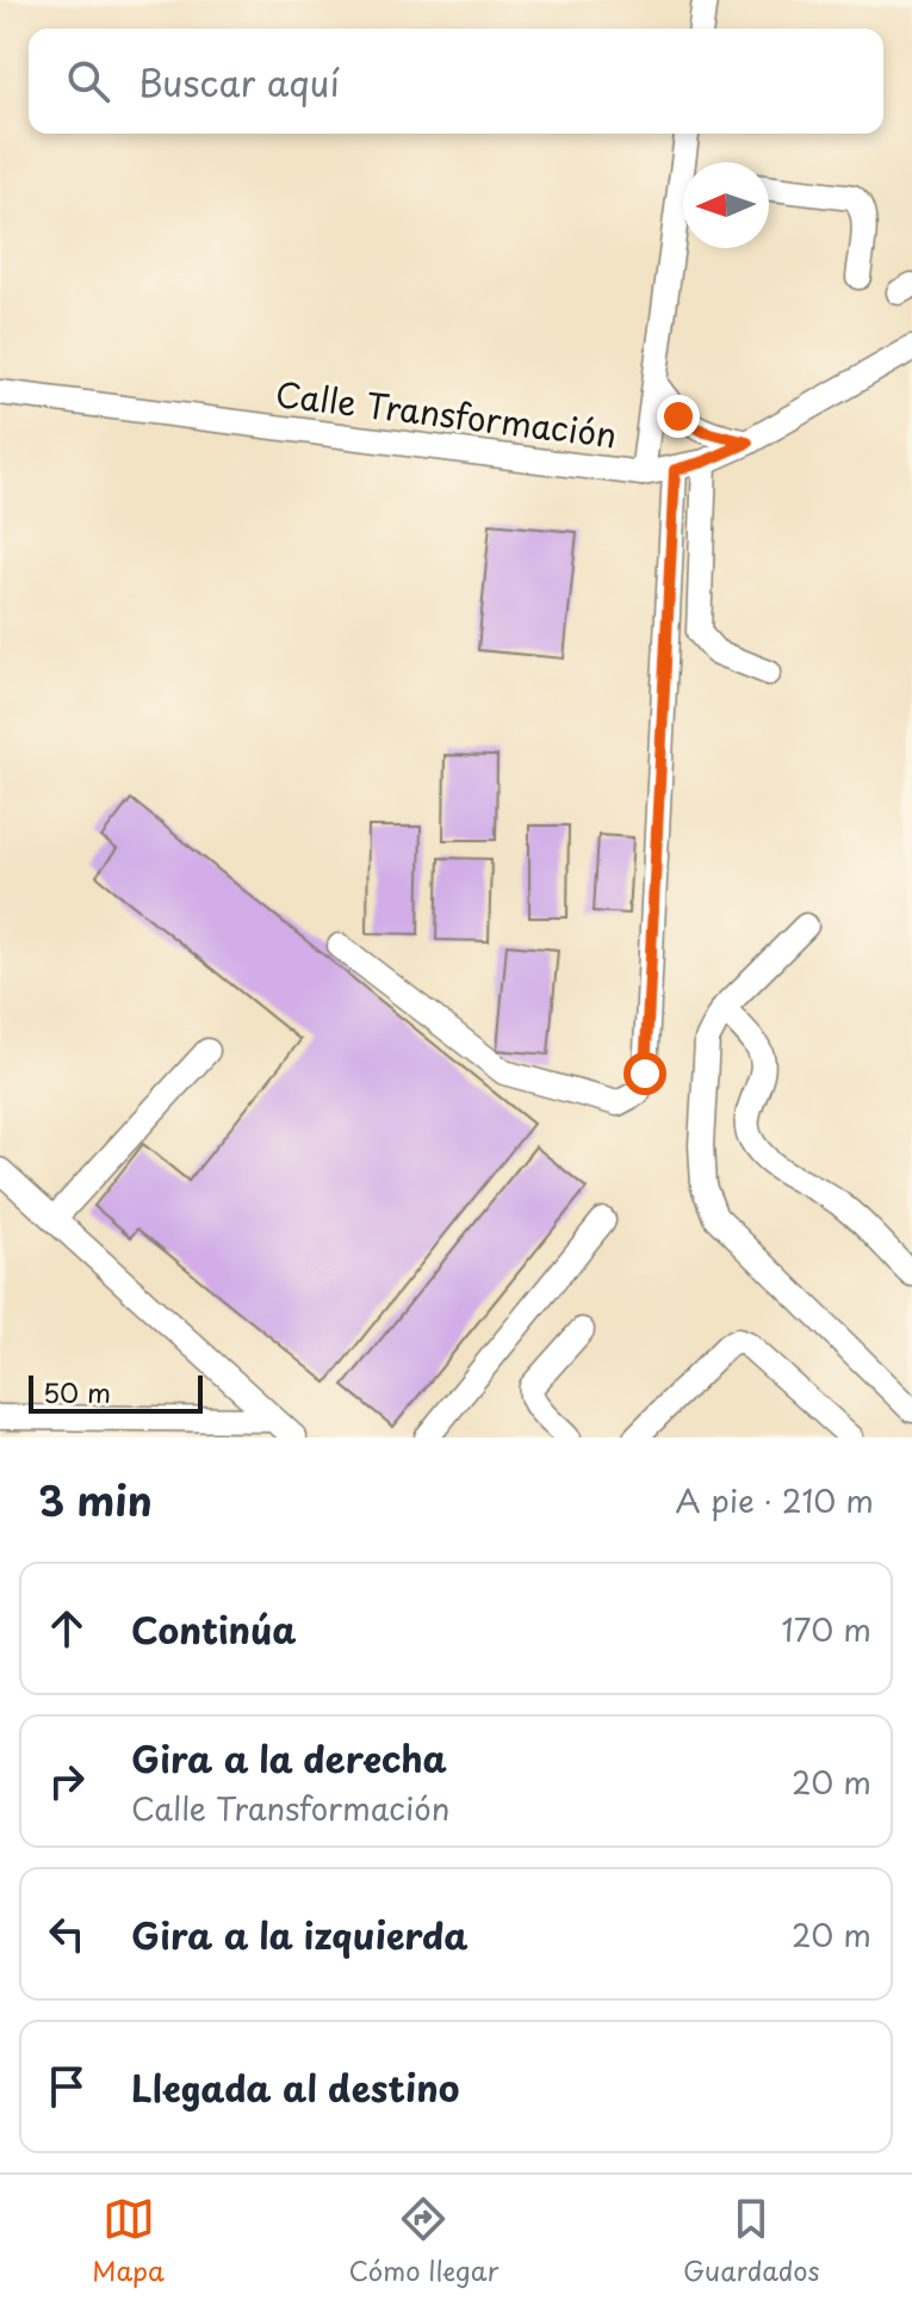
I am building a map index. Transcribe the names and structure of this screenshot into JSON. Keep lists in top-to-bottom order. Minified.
{"streets":{"street":["Calle Transformación"]},"scale_bar":"50 m","north":"left","page":{"search":"Buscar aquí","scale":"50 m","heading":["3 min","A pie · 210 m"],"list":[["Continúa","170 m"],["Gira a la derecha","Calle Transformación","20 m"],["Gira a la izquierda","20 m"],"Llegada al destino"],"nav":["Mapa","Cómo llegar","Guardados"]}}
